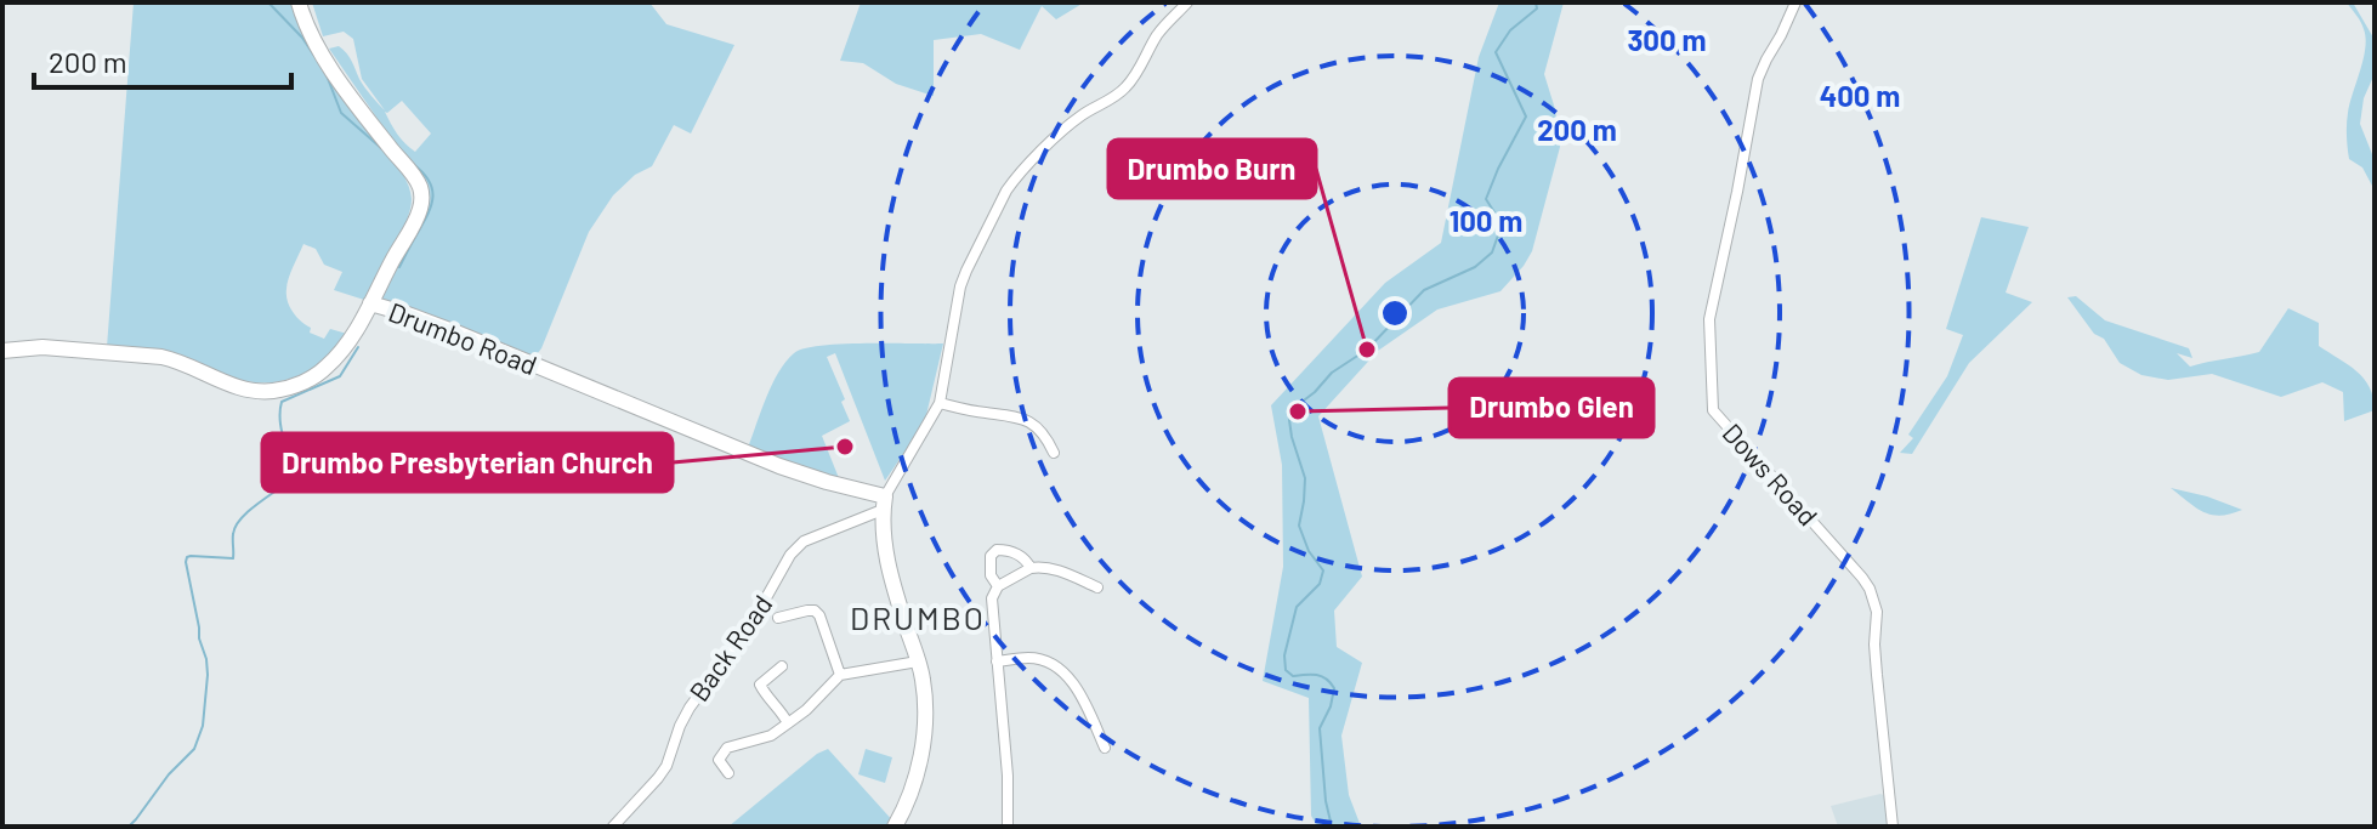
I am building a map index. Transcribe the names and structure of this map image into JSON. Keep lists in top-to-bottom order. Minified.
{"streets":{"street":["Drumbo Road","Dows Road","Back Road"]},"crossings":[["Drumbo Road","Back Road"]],"districts":["DRUMBO"],"places":["Drumbo Burn","Drumbo Glen","Drumbo Presbyterian Church"],"scale_bar":"200 m","rings":["300 m","400 m","200 m","100 m"]}
